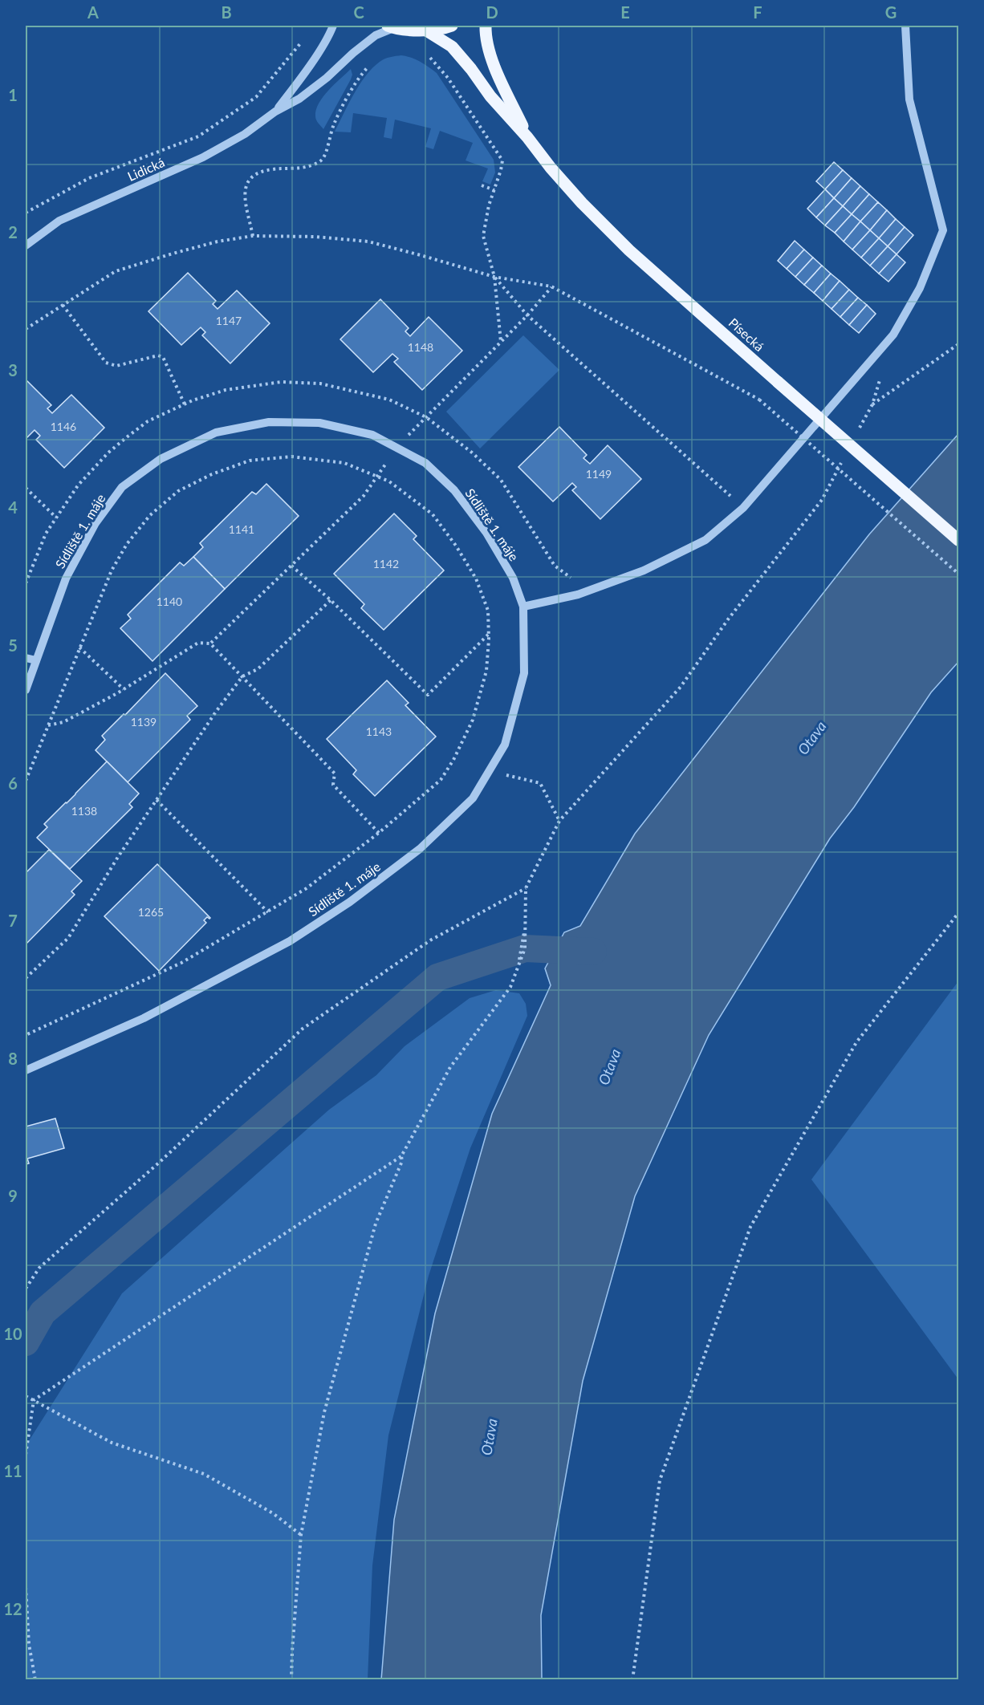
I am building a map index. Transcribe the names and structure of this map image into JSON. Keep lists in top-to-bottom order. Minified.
{"streets":{"main road":["Písecká"],"street":["Lidická","Sídliště 1. máje"]},"water":["Otava"],"house_numbers":["1147","1148","1146","1149","1141","1142","1140","1139","1143","1138","1265"],"grid":{"columns":["A","B","C","D","E","F","G"],"rows":["1","2","3","4","5","6","7","8","9","10","11","12"]}}
